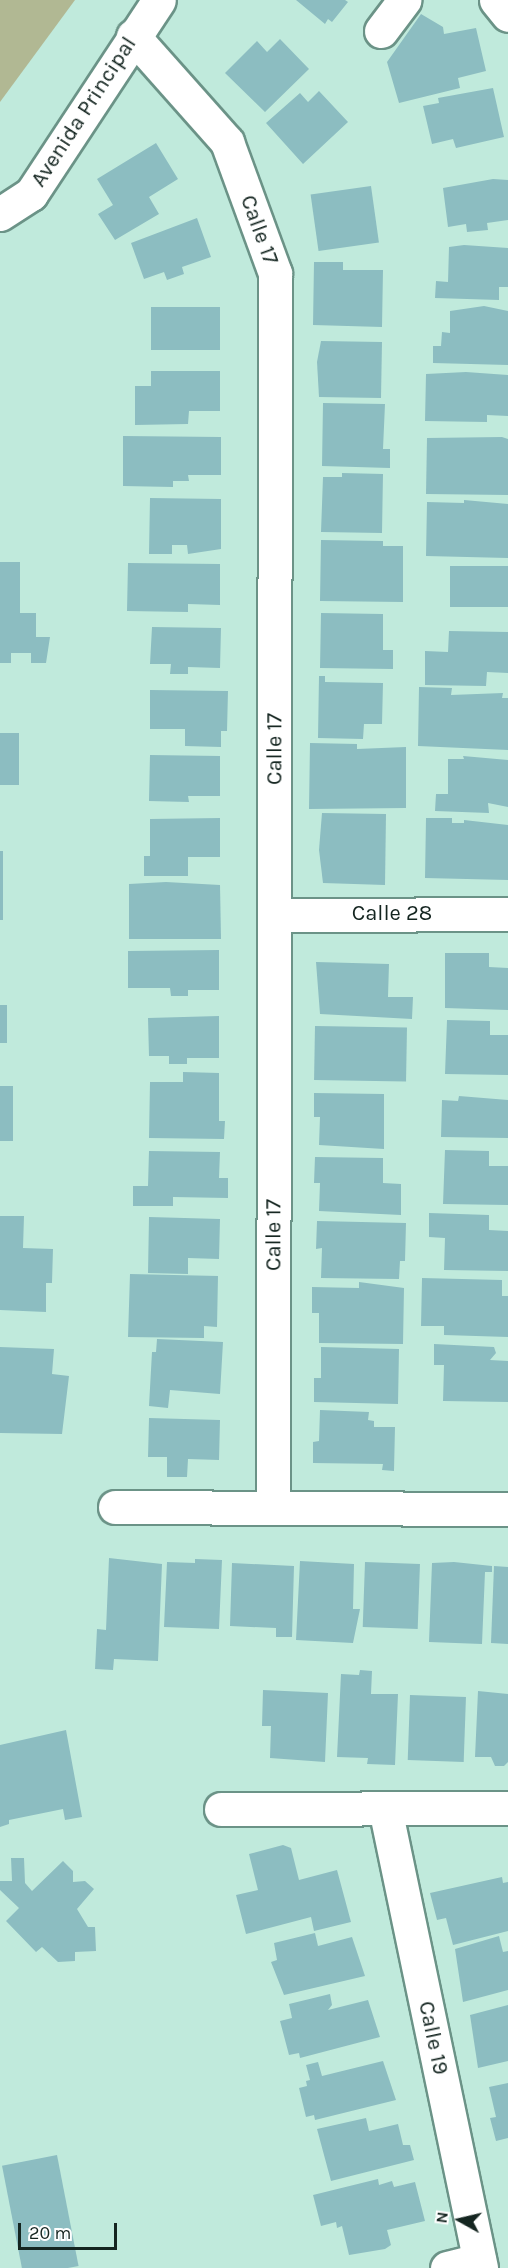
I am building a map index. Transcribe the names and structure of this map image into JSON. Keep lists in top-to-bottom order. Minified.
{"streets":{"street":["Avenida Principal","Calle 17","Calle 28","Calle 19"]},"crossings":[["Avenida Principal","Calle 17"],["Calle 17","Calle 28"]],"scale_bar":"20 m","north":"left"}
